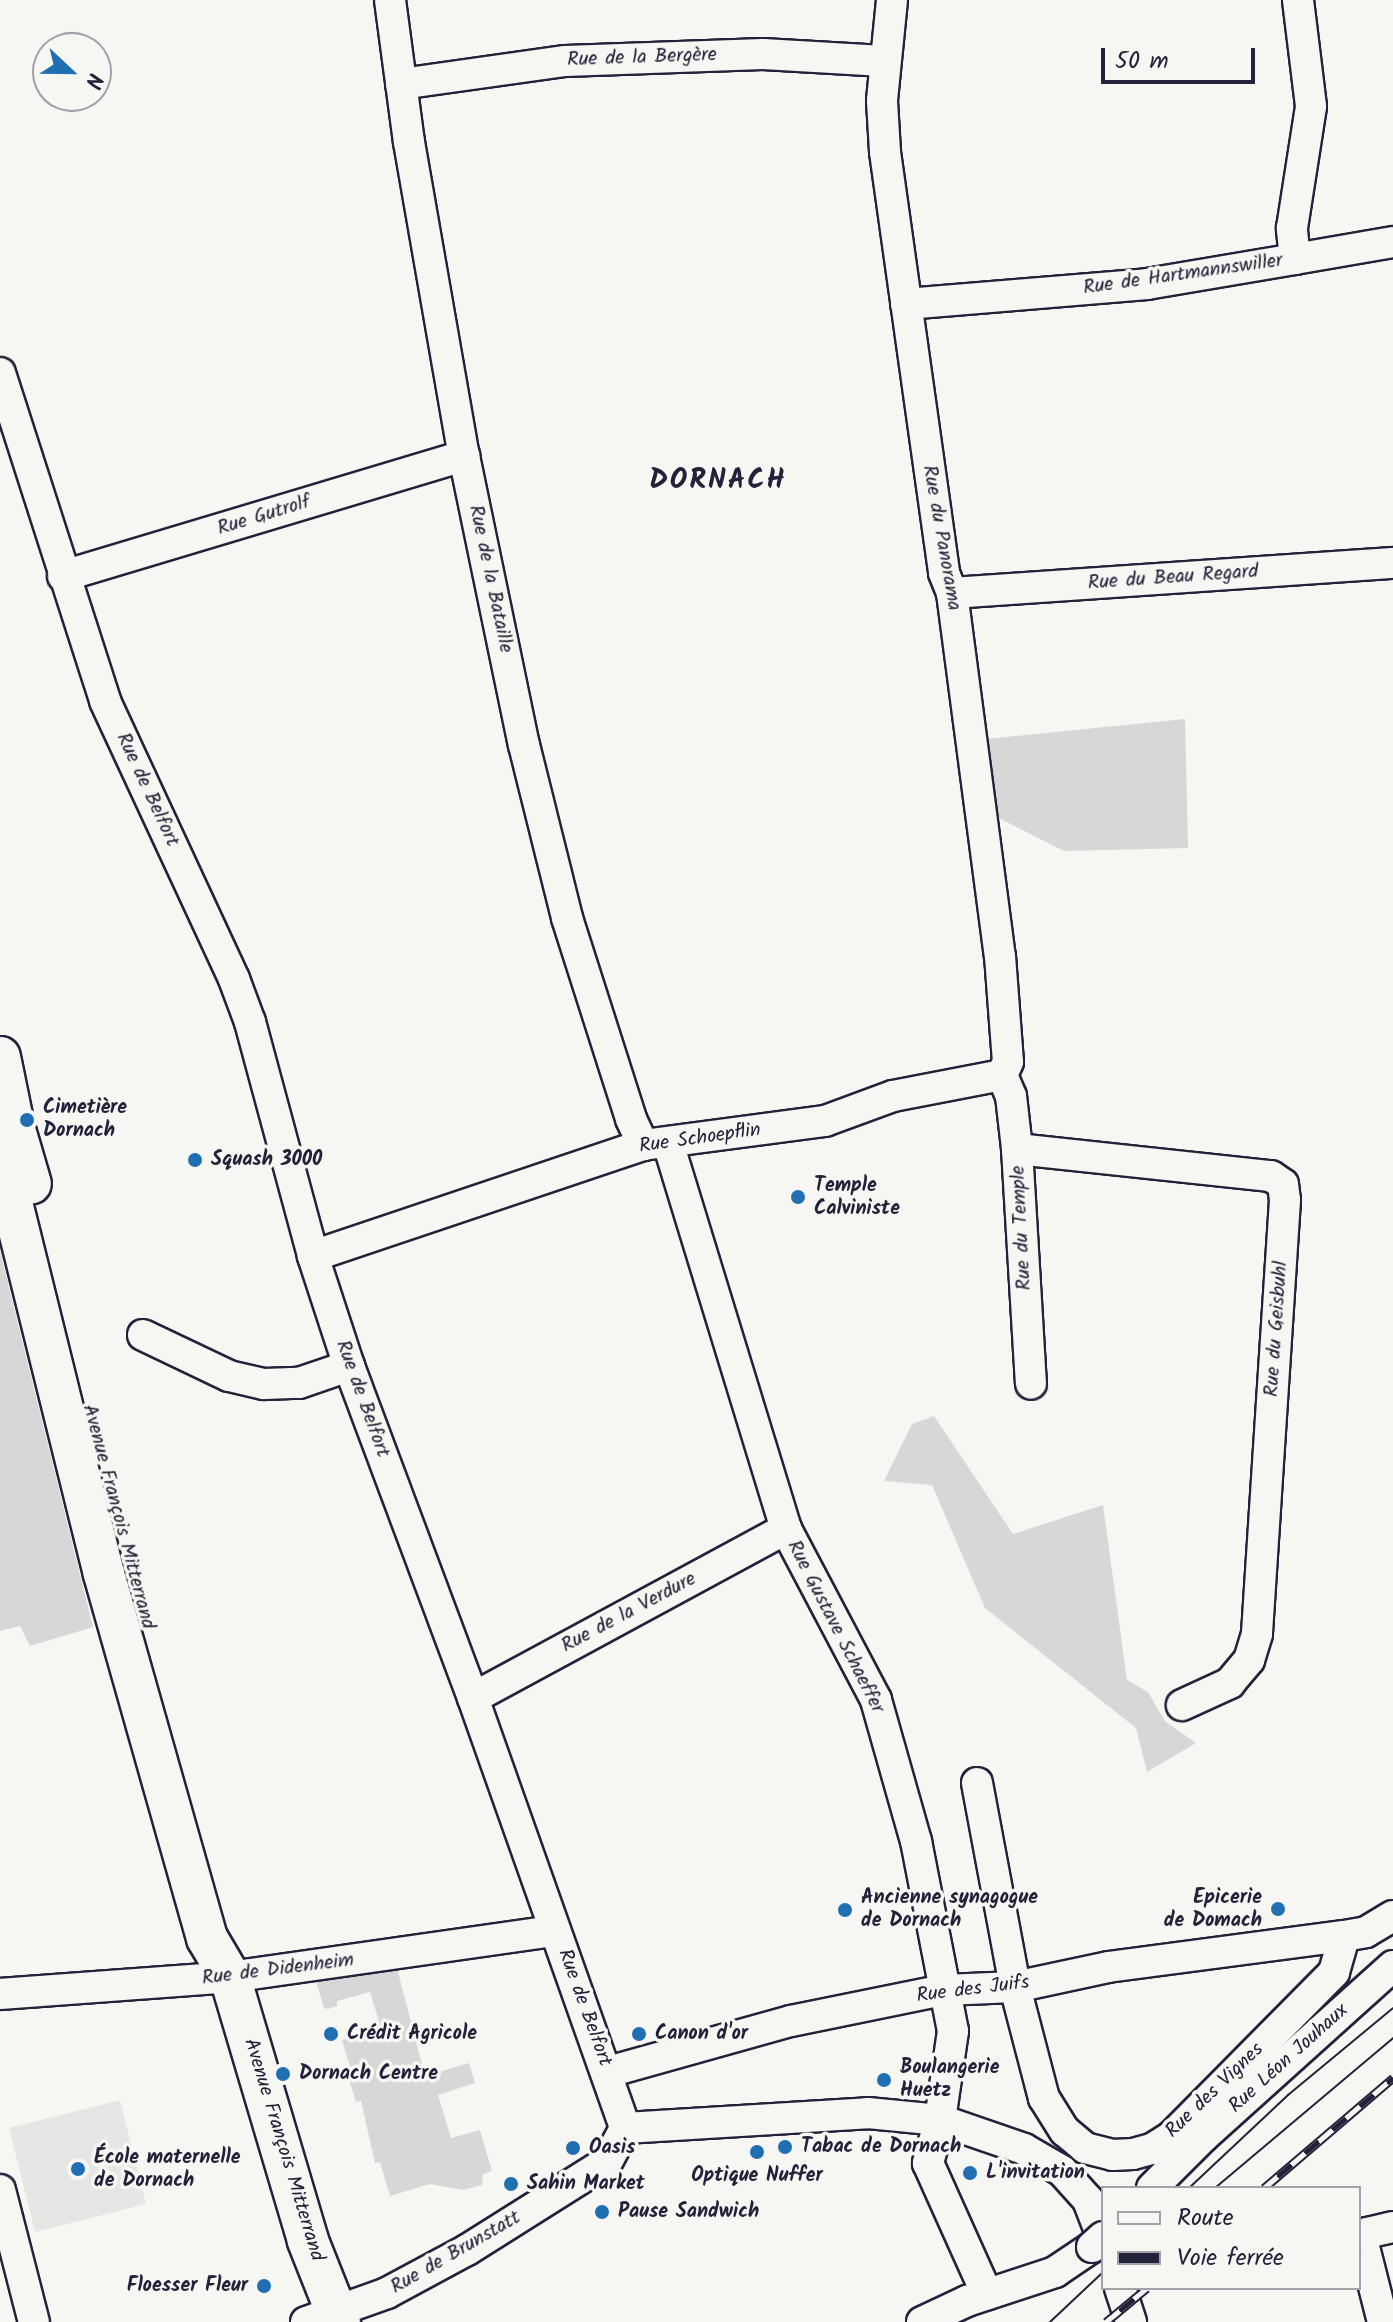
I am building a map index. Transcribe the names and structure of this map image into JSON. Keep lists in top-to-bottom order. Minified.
{"streets":{"main road":["Avenue François Mitterrand"],"street":["Rue de la Bergère","Rue de Hartmannswiller","Rue Gutrolf","Rue du Panorama","Rue du Beau Regard","Rue de la Bataille","Rue de Belfort","Rue Schoepflin","Rue du Temple","Rue du Geisbuhl","Rue de la Verdure","Rue Gustave Schaeffer","Rue de Didenheim","Rue des Juifs","Rue Léon Jouhaux","Rue des Vignes","Rue de Brunstatt"]},"crossings":[["Rue de la Bergère","Rue du Panorama"],["Rue de la Bergère","Rue de la Bataille"],["Rue de Hartmannswiller","Rue du Panorama"],["Rue Gutrolf","Rue de la Bataille"],["Rue Gutrolf","Rue de Belfort"],["Rue du Panorama","Rue du Beau Regard"],["Rue du Panorama","Rue Schoepflin"],["Rue du Panorama","Rue du Temple"],["Rue de la Bataille","Rue Schoepflin"],["Rue de la Bataille","Rue Gustave Schaeffer"],["Rue de Belfort","Rue Schoepflin"],["Rue de Belfort","Rue de la Verdure"],["Rue de Belfort","Rue de Didenheim"],["Rue de Belfort","Rue des Juifs"],["Rue de Belfort","Rue de Brunstatt"],["Rue Schoepflin","Rue du Temple"],["Rue Schoepflin","Rue Gustave Schaeffer"],["Rue du Temple","Rue du Geisbuhl"],["Avenue François Mitterrand","Rue de Didenheim"],["Avenue François Mitterrand","Rue de Brunstatt"],["Rue de la Verdure","Rue Gustave Schaeffer"],["Rue Gustave Schaeffer","Rue des Juifs"],["Rue des Juifs","Rue des Vignes"]],"districts":["DORNACH"],"places":["Cimetière Dornach","Squash 3000","Temple Calviniste","Epicerie de Domach","Ancienne synagogue de Dornach","Crédit Agricole","Canon d'or","Dornach Centre","Boulangerie Huetz","Tabac de Dornach","Oasis","Optique Nuffer","École maternelle de Dornach","L'invitation","Sahin Market","Pause Sandwich","Floesser Fleur"],"legend":["Route","Voie ferrée"],"scale_bar":"50 m","north":"right"}
